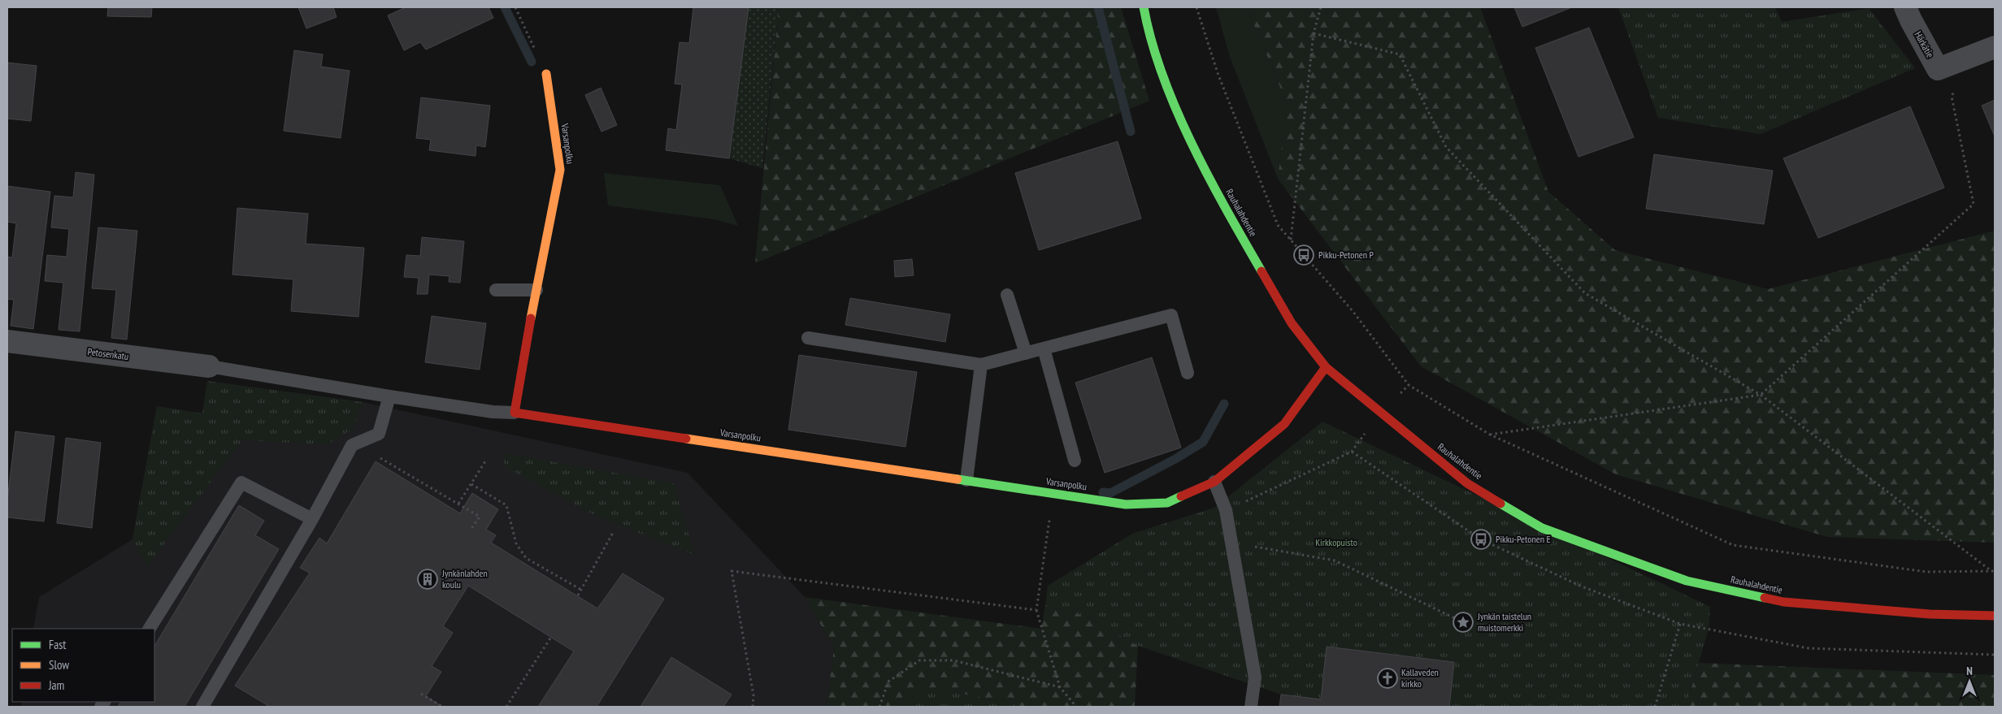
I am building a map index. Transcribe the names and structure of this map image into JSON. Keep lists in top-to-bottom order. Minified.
{"streets":{"street":["Härkätie","Varsanpolku","Rauhalahdentie","Petosenkatu"]},"crossings":[["Varsanpolku","Rauhalahdentie"]],"parks":["Kirkkopuisto"],"places":{"bus stop":["Pikku-Petonen P","Pikku-Petonen E"],"building":["Jynkänlahden koulu"],"place":["Jynkän taistelun muistomerkki"],"church":["Kallaveden kirkko"]},"legend":["Fast","Slow","Jam"],"north":"top"}
